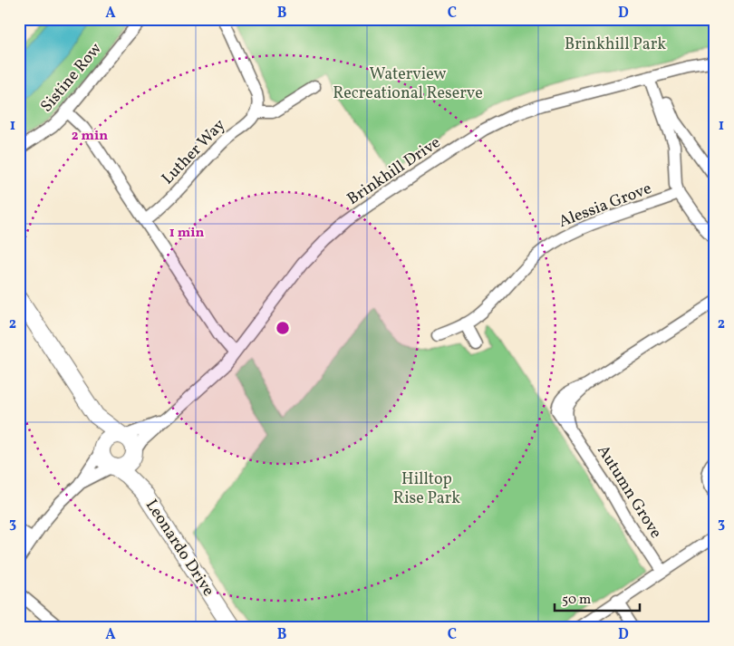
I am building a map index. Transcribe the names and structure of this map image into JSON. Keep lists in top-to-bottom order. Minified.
{"streets":{"street":["Sistine Row","Luther Way","Brinkhill Drive","Alessia Grove","Autumn Grove","Leonardo Drive"]},"crossings":[["Brinkhill Drive","Leonardo Drive"]],"parks":["Brinkhill Park","Waterview Recreational Reserve","Hilltop Rise Park"],"scale_bar":"50 m","grid":{"columns":["A","B","C","D"],"rows":["1","2","3"]},"rings":["2 min","1 min"]}
